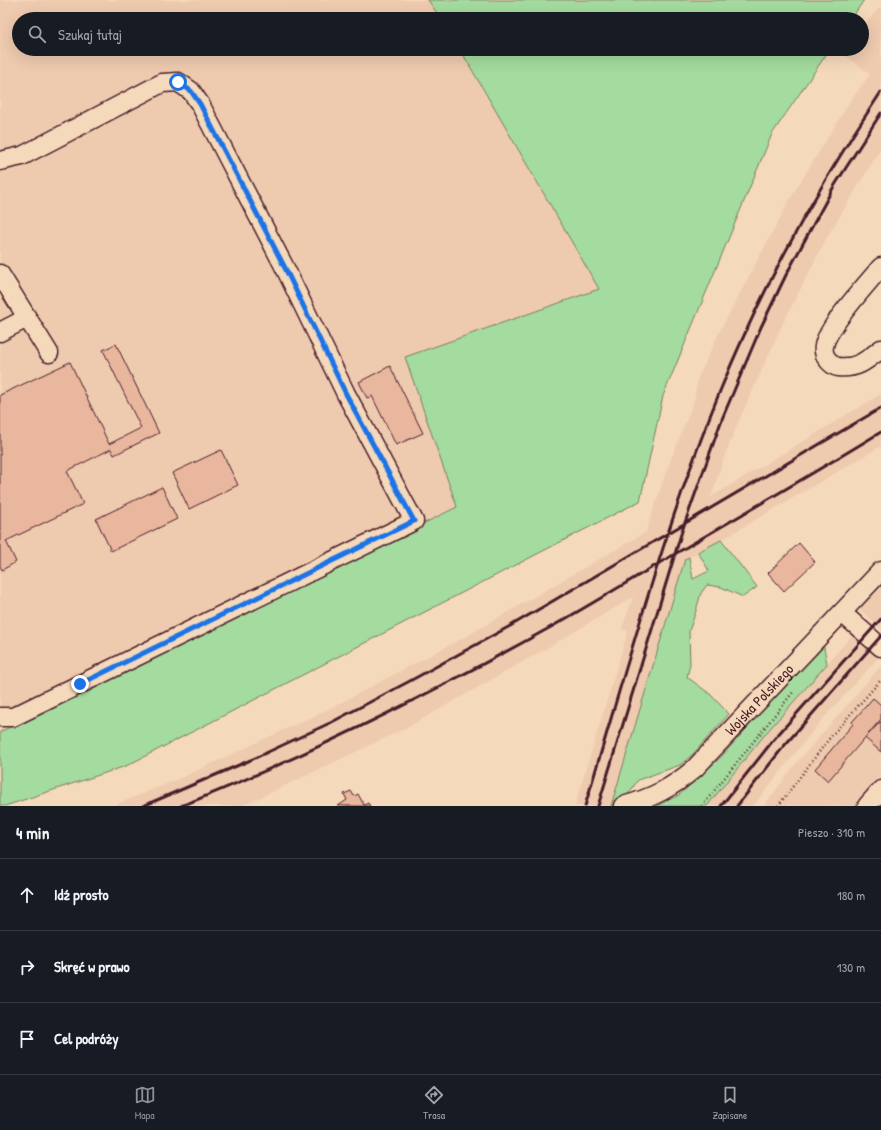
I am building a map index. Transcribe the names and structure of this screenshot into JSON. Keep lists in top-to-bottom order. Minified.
{"streets":{"street":["Wojska Polskiego"]},"page":{"search":"Szukaj tutaj","heading":["4 min","Pieszo · 310 m"],"list":[["Idź prosto","180 m"],["Skręć w prawo","130 m"],"Cel podróży"],"nav":["Mapa","Trasa","Zapisane"]}}
